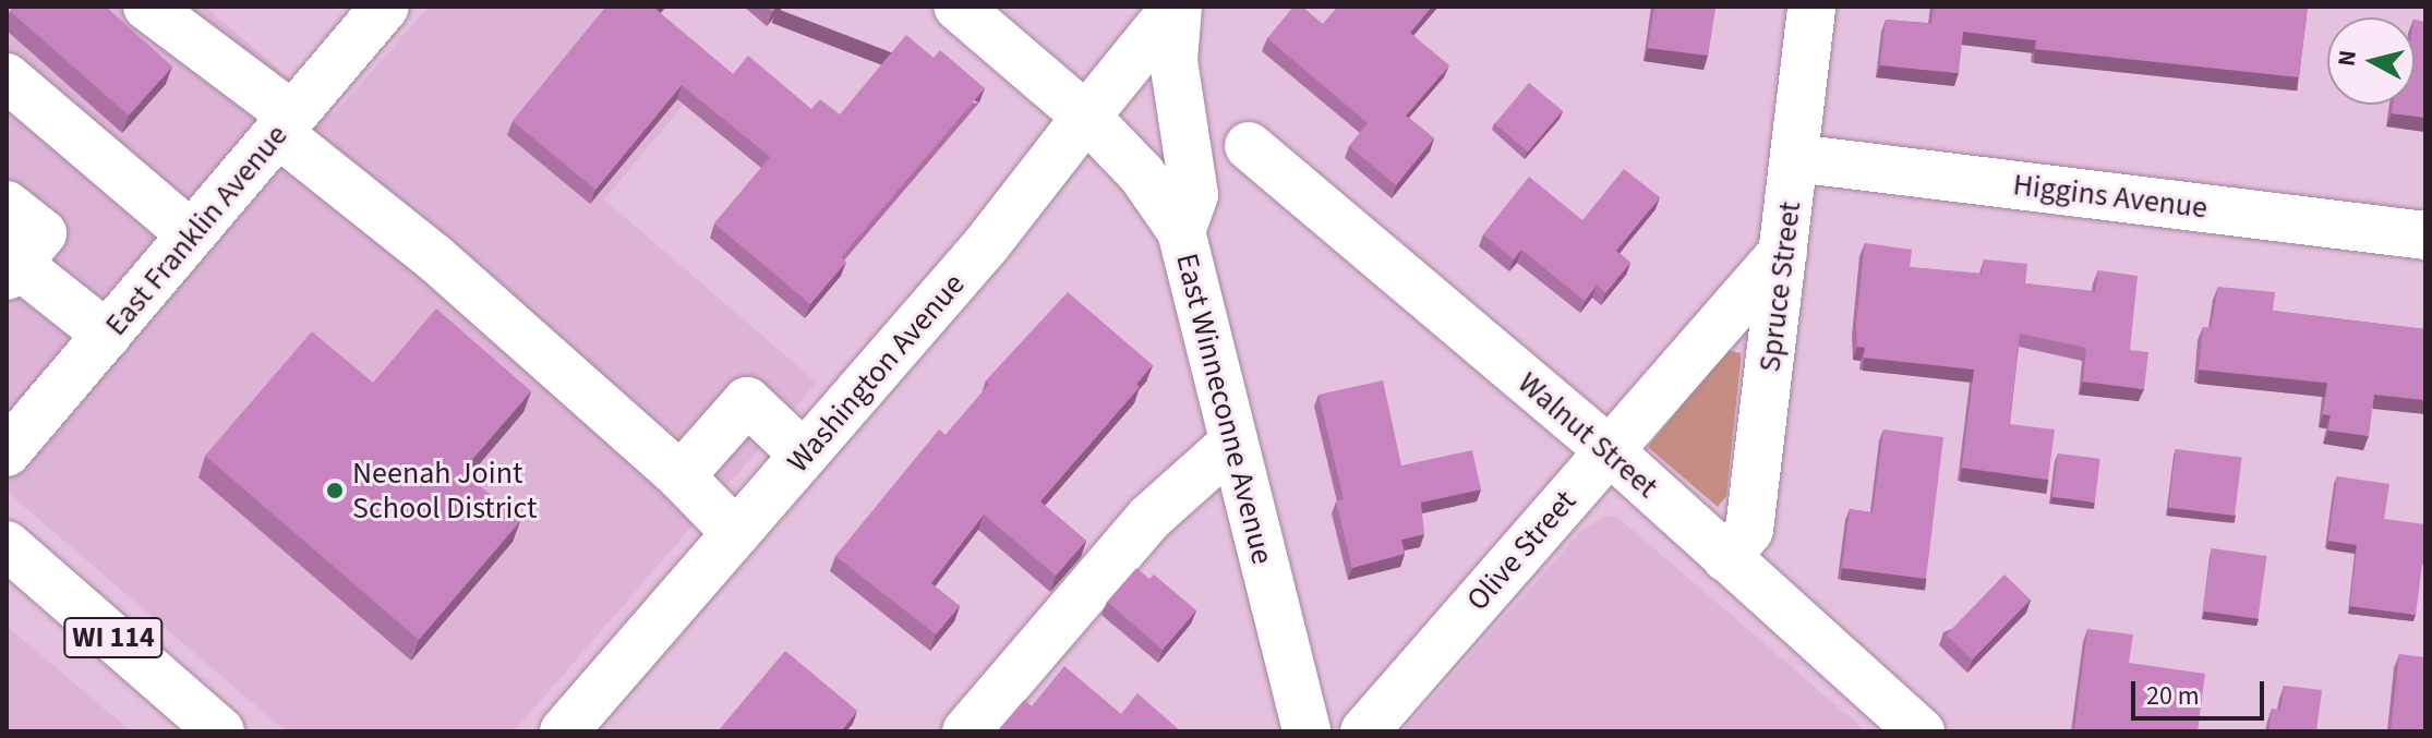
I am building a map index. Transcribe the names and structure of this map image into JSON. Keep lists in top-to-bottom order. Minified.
{"streets":{"street":["Higgins Avenue","East Franklin Avenue","Spruce Street","Washington Avenue","East Winneconne Avenue","Walnut Street","Olive Street","WI 114"]},"crossings":[["Higgins Avenue","Spruce Street"],["Spruce Street","Walnut Street"],["Spruce Street","Olive Street"],["Washington Avenue","East Winneconne Avenue"],["Walnut Street","Olive Street"]],"places":["Neenah Joint School District"],"scale_bar":"20 m","north":"left"}
